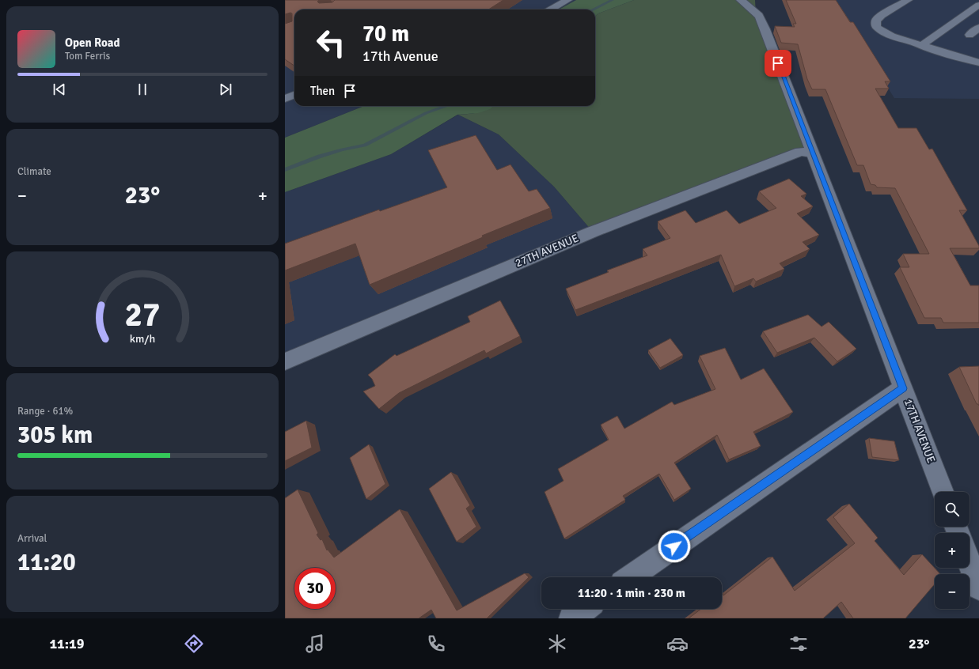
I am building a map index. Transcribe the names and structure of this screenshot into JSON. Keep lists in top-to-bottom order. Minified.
{"streets":{"street":["27TH AVENUE","17TH AVENUE"]},"crossings":[["27TH AVENUE","17TH AVENUE"]],"page":{"turn":["70 m","17th Avenue"],"song":["Open Road","Tom Ferris"],"then":"Then","tile":["Climate",["Range · 61%","305 km"],["Arrival","11:20"]],"heat":["−","23°","+"],"map_buttons":["+","−"],"limit":"30","trip":"11:20 · 1 min · 230 m","tabs":["11:19","23°"],"gauge":["27","km/h"]}}
